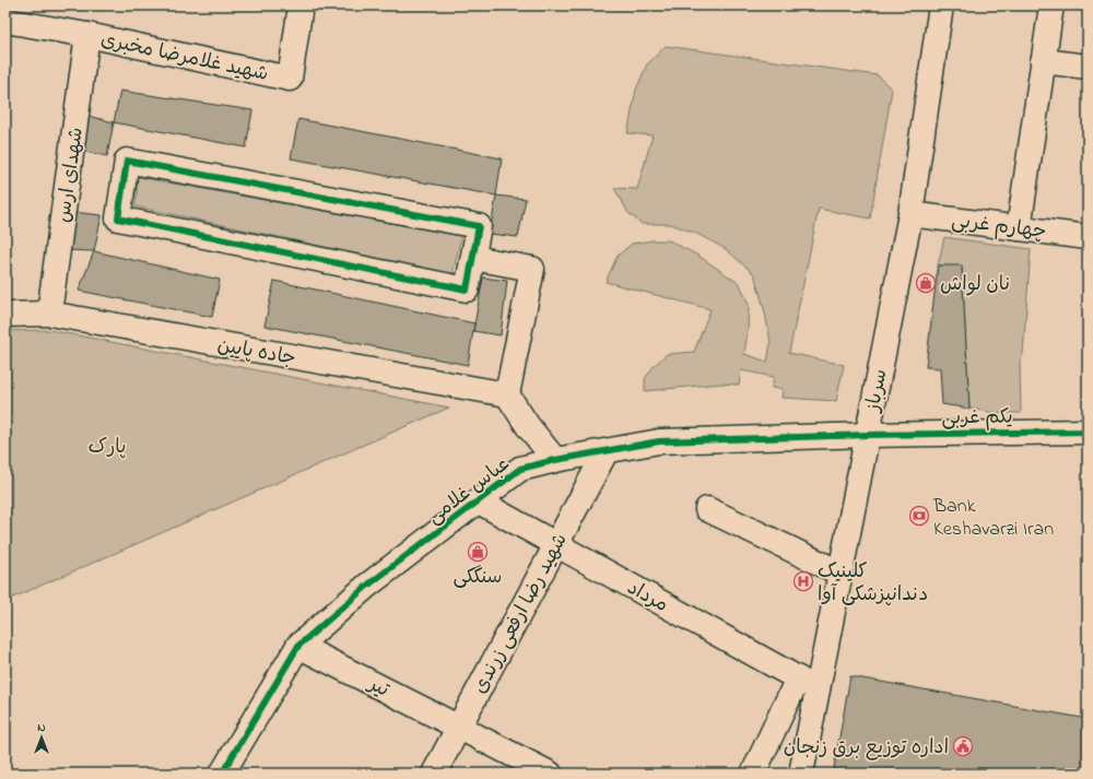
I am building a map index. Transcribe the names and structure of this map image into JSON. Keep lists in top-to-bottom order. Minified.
{"streets":{"street":["شهید غلامرضا مخبری","شهدای ارس","چهارم غربی","جاده پایین","سرباز","یکم غربی","عباس غلامی","مرداد","شهید رضا ارفعی زرندی","تیر"]},"crossings":[["شهید غلامرضا مخبری","شهدای ارس"],["شهدای ارس","جاده پایین"],["چهارم غربی","سرباز"],["سرباز","یکم غربی"],["سرباز","عباس غلامی"],["سرباز","مرداد"],["یکم غربی","عباس غلامی"],["عباس غلامی","مرداد"],["عباس غلامی","شهید رضا ارفعی زرندی"],["عباس غلامی","تیر"],["مرداد","شهید رضا ارفعی زرندی"],["شهید رضا ارفعی زرندی","تیر"]],"parks":["پارک"],"places":{"shop":["نان لواش","سنگکی"],"bank":["Bank Keshavarzi Iran"],"hospital":["کلینیک دندانپزشکی آوا"],"public building":["اداره توزیع برق زنجان"]},"north":"top"}
